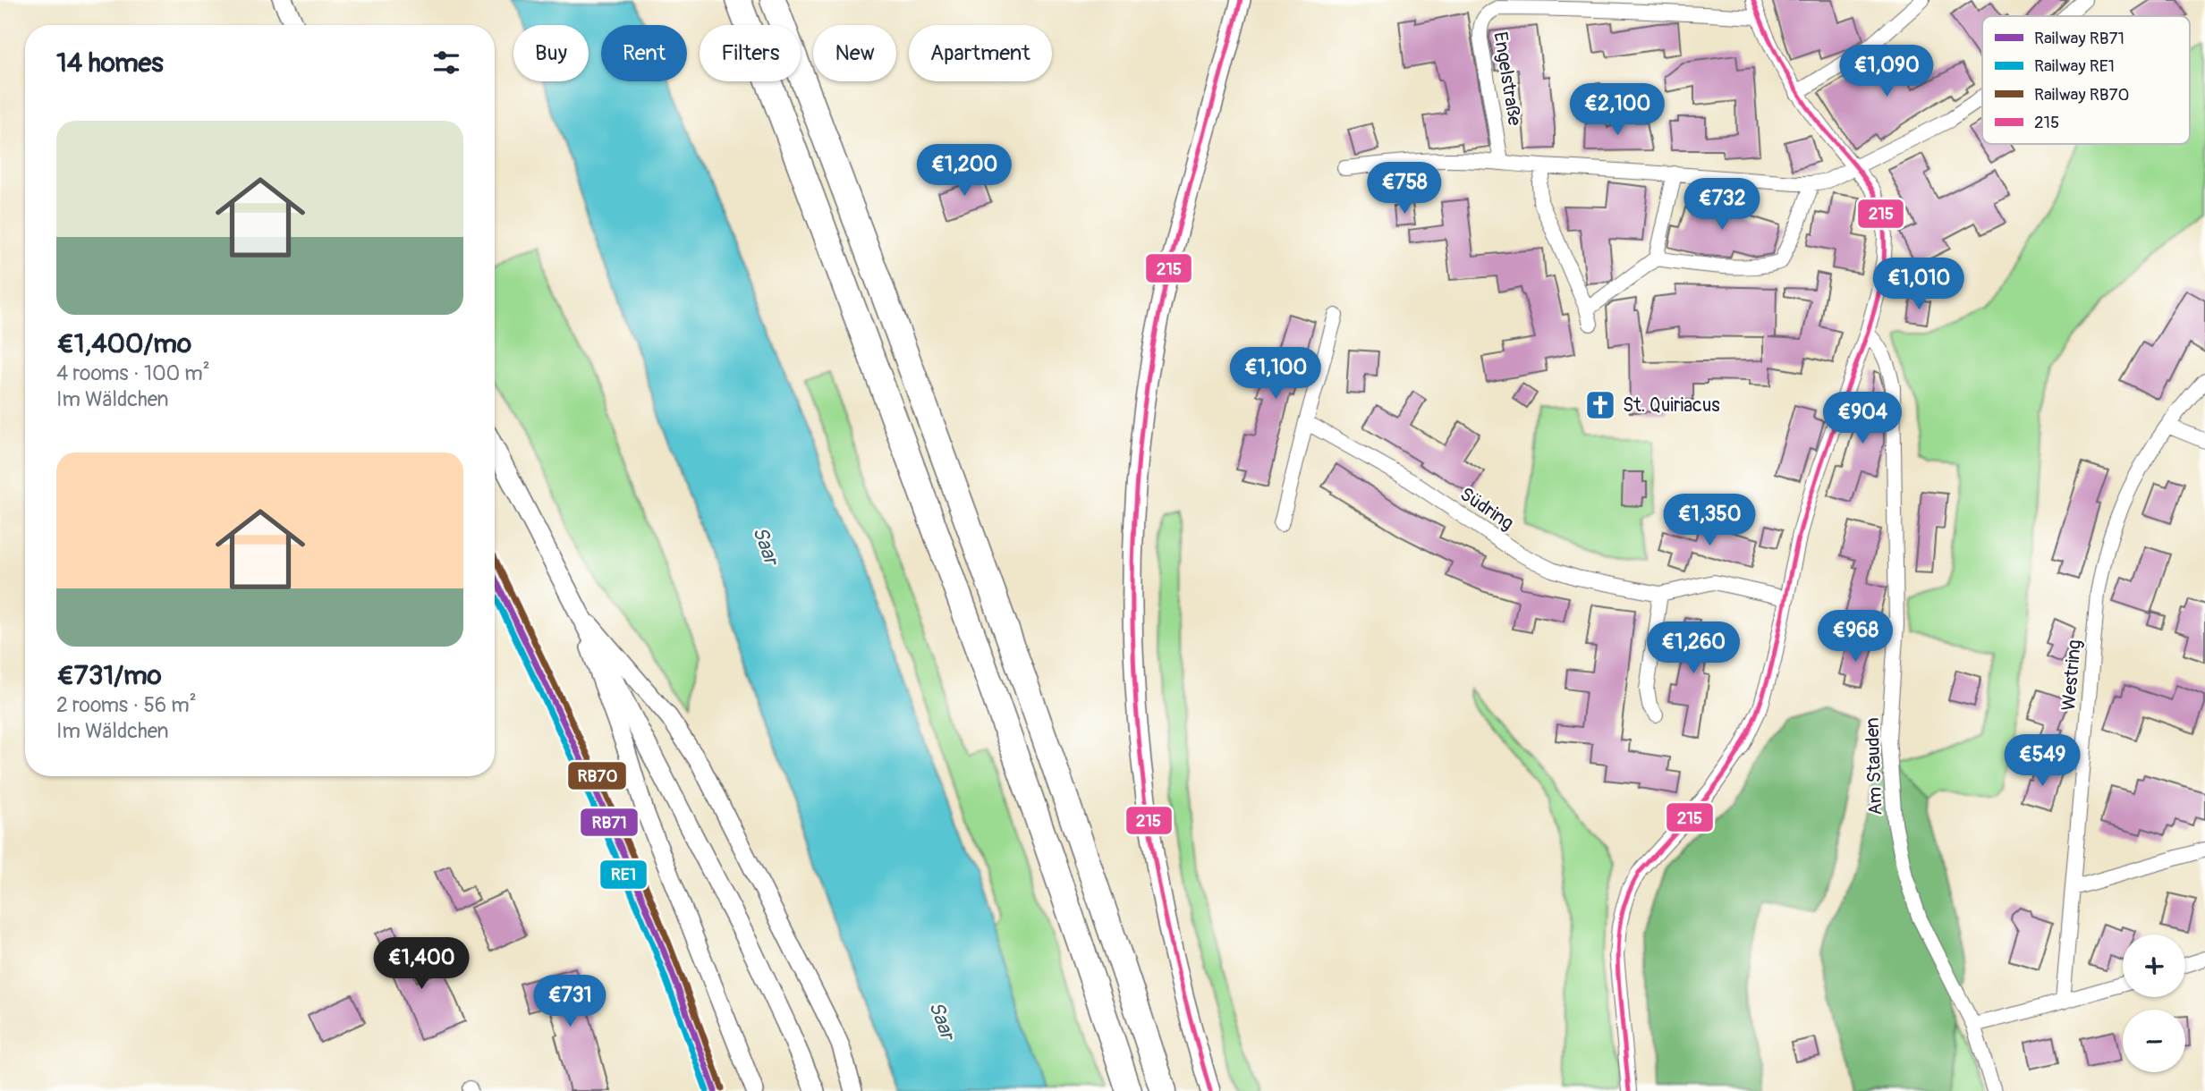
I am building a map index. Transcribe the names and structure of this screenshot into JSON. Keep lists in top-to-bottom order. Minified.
{"streets":{"street":["Engelstraße","Südring","Westring","Am Stauden"]},"water":["Saar"],"places":{"church":["St. Quiriacus"]},"lines":["transit line 215","rail line RB70","rail line RB71","rail line RE1"],"legend":["Railway RB71","Railway RE1","Railway RB70","215"],"page":{"chip":["Buy","Rent","Filters","New","Apartment"],"heading":"14 homes","price":["€1,090","€2,100","€1,200","€758","€732","€1,010","€1,100","€904","€1,350","€968","€1,260","€549","€1,400","€731"],"list":[{"name":"€1,400/mo","note":"4 rooms · 100 m² · Im Wäldchen"},{"name":"€731/mo","note":"2 rooms · 56 m² · Im Wäldchen"}],"map_buttons":["+","−"]}}
